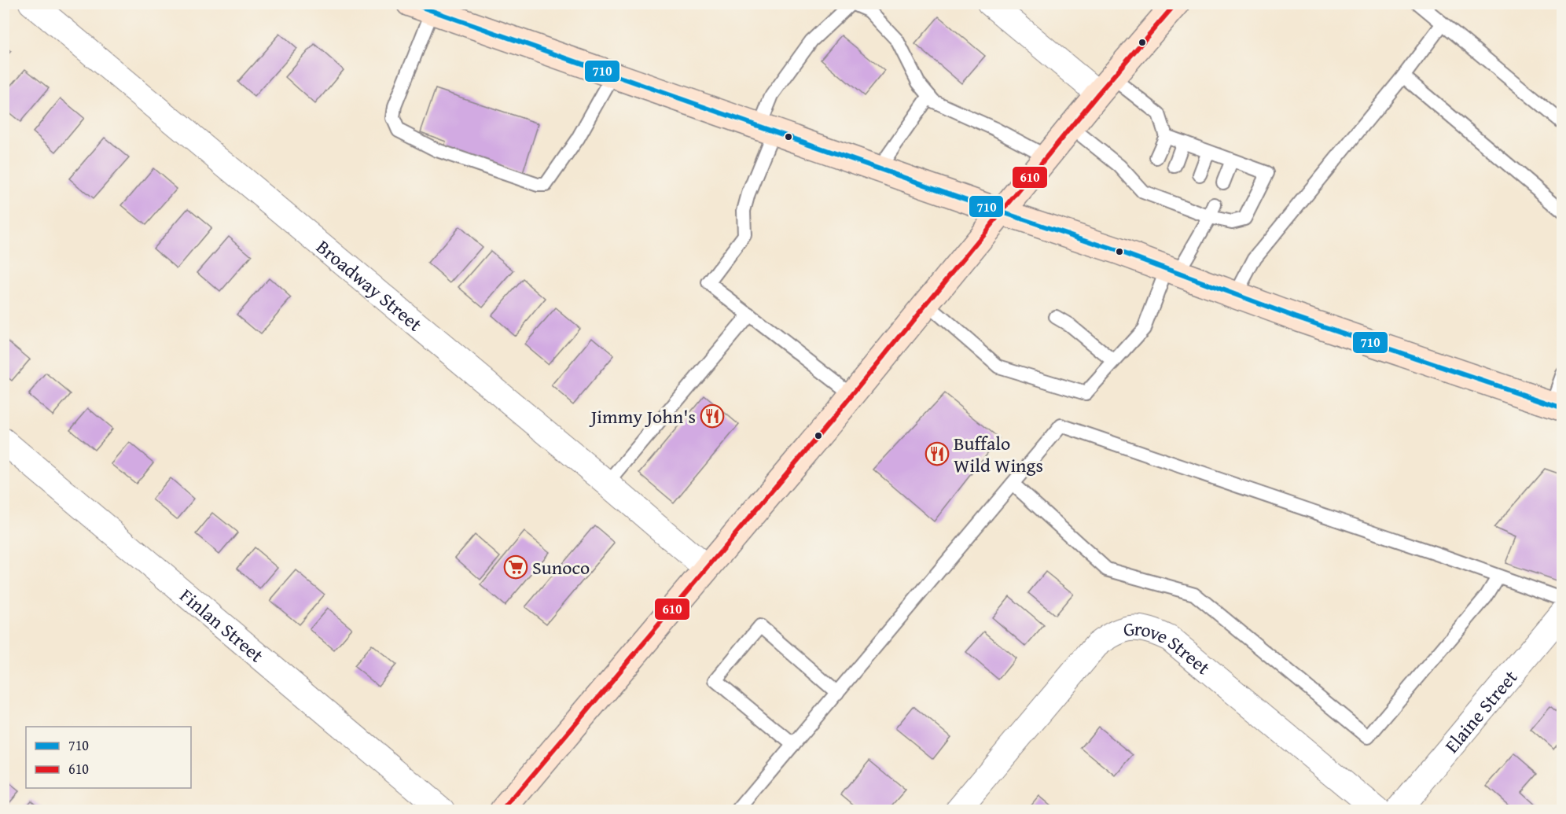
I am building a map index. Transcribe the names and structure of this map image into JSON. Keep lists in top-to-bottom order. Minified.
{"streets":{"street":["Broadway Street","Finlan Street","Grove Street","Elaine Street"]},"places":{"restaurant":["Jimmy John's","Buffalo Wild Wings"],"supermarket":["Sunoco"]},"lines":["transit line 710","transit line 610"],"legend":["710","610"]}
